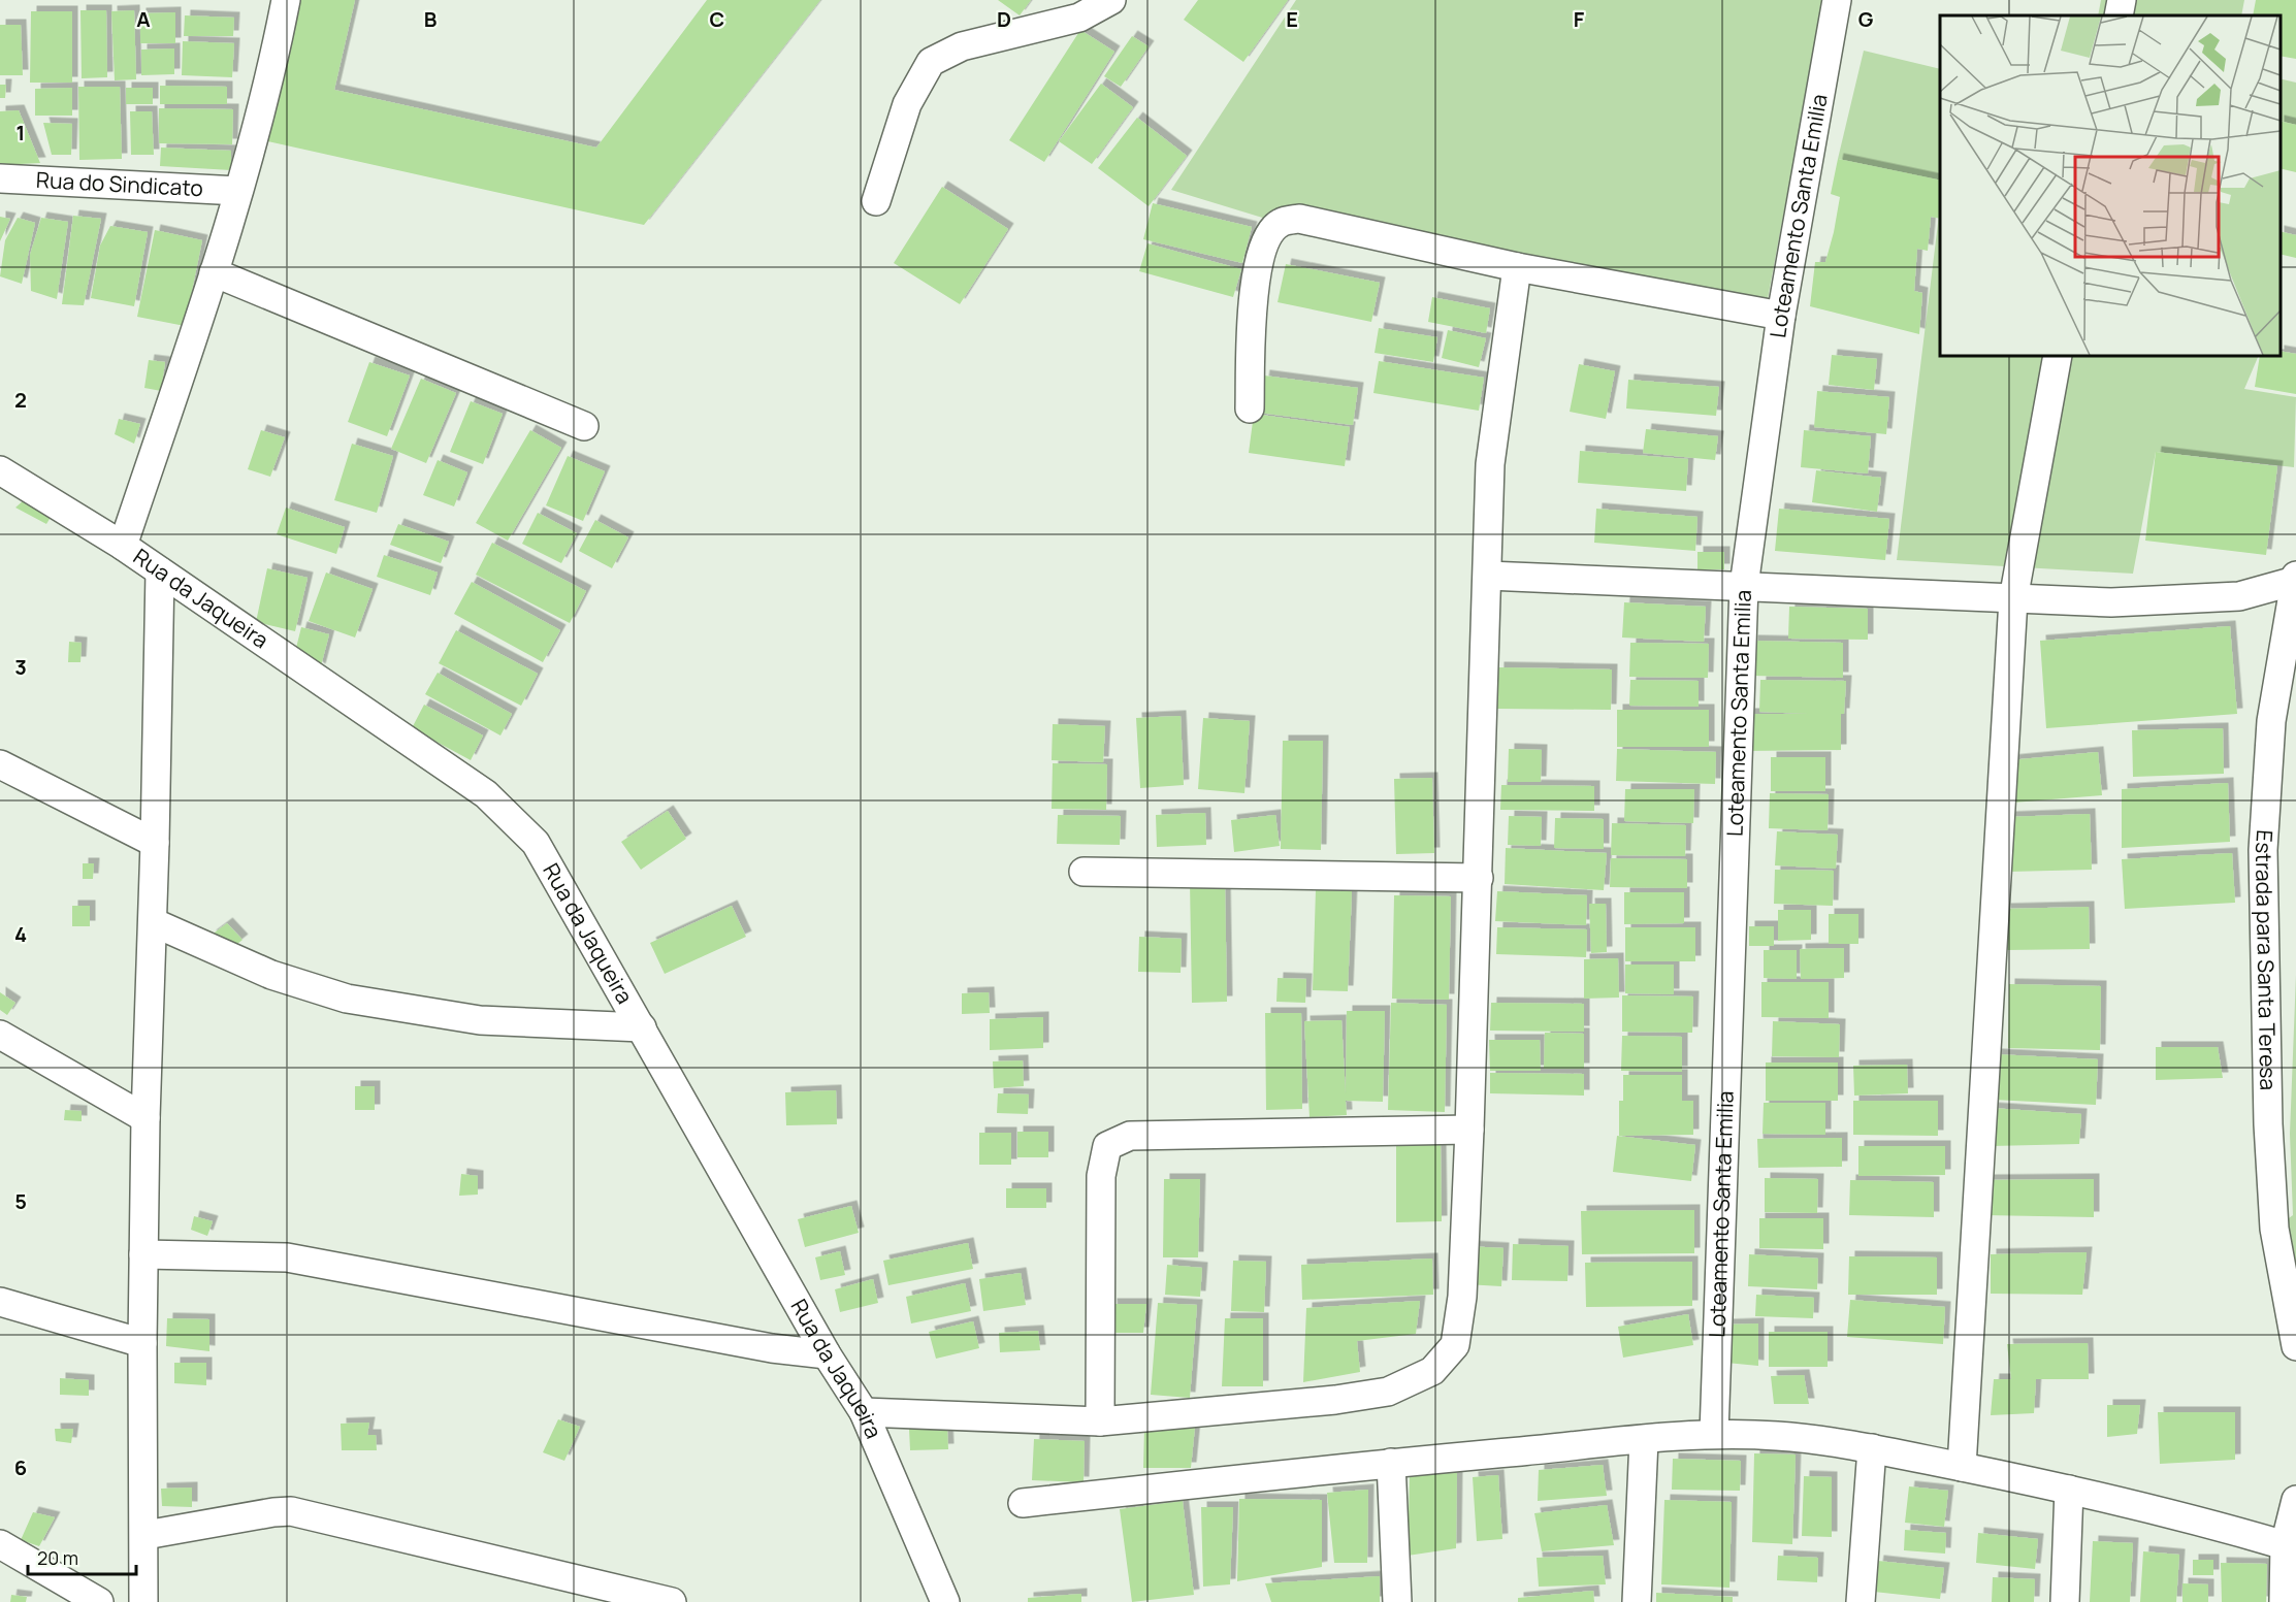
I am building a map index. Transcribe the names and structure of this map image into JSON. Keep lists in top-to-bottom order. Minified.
{"streets":{"street":["Rua do Sindicato","Loteamento Santa Emilia","Rua da Jaqueira","Estrada para Santa Teresa"]},"scale_bar":"20 m","grid":{"columns":["A","B","C","D","E","F","G"],"rows":["1","2","3","4","5","6"]}}
